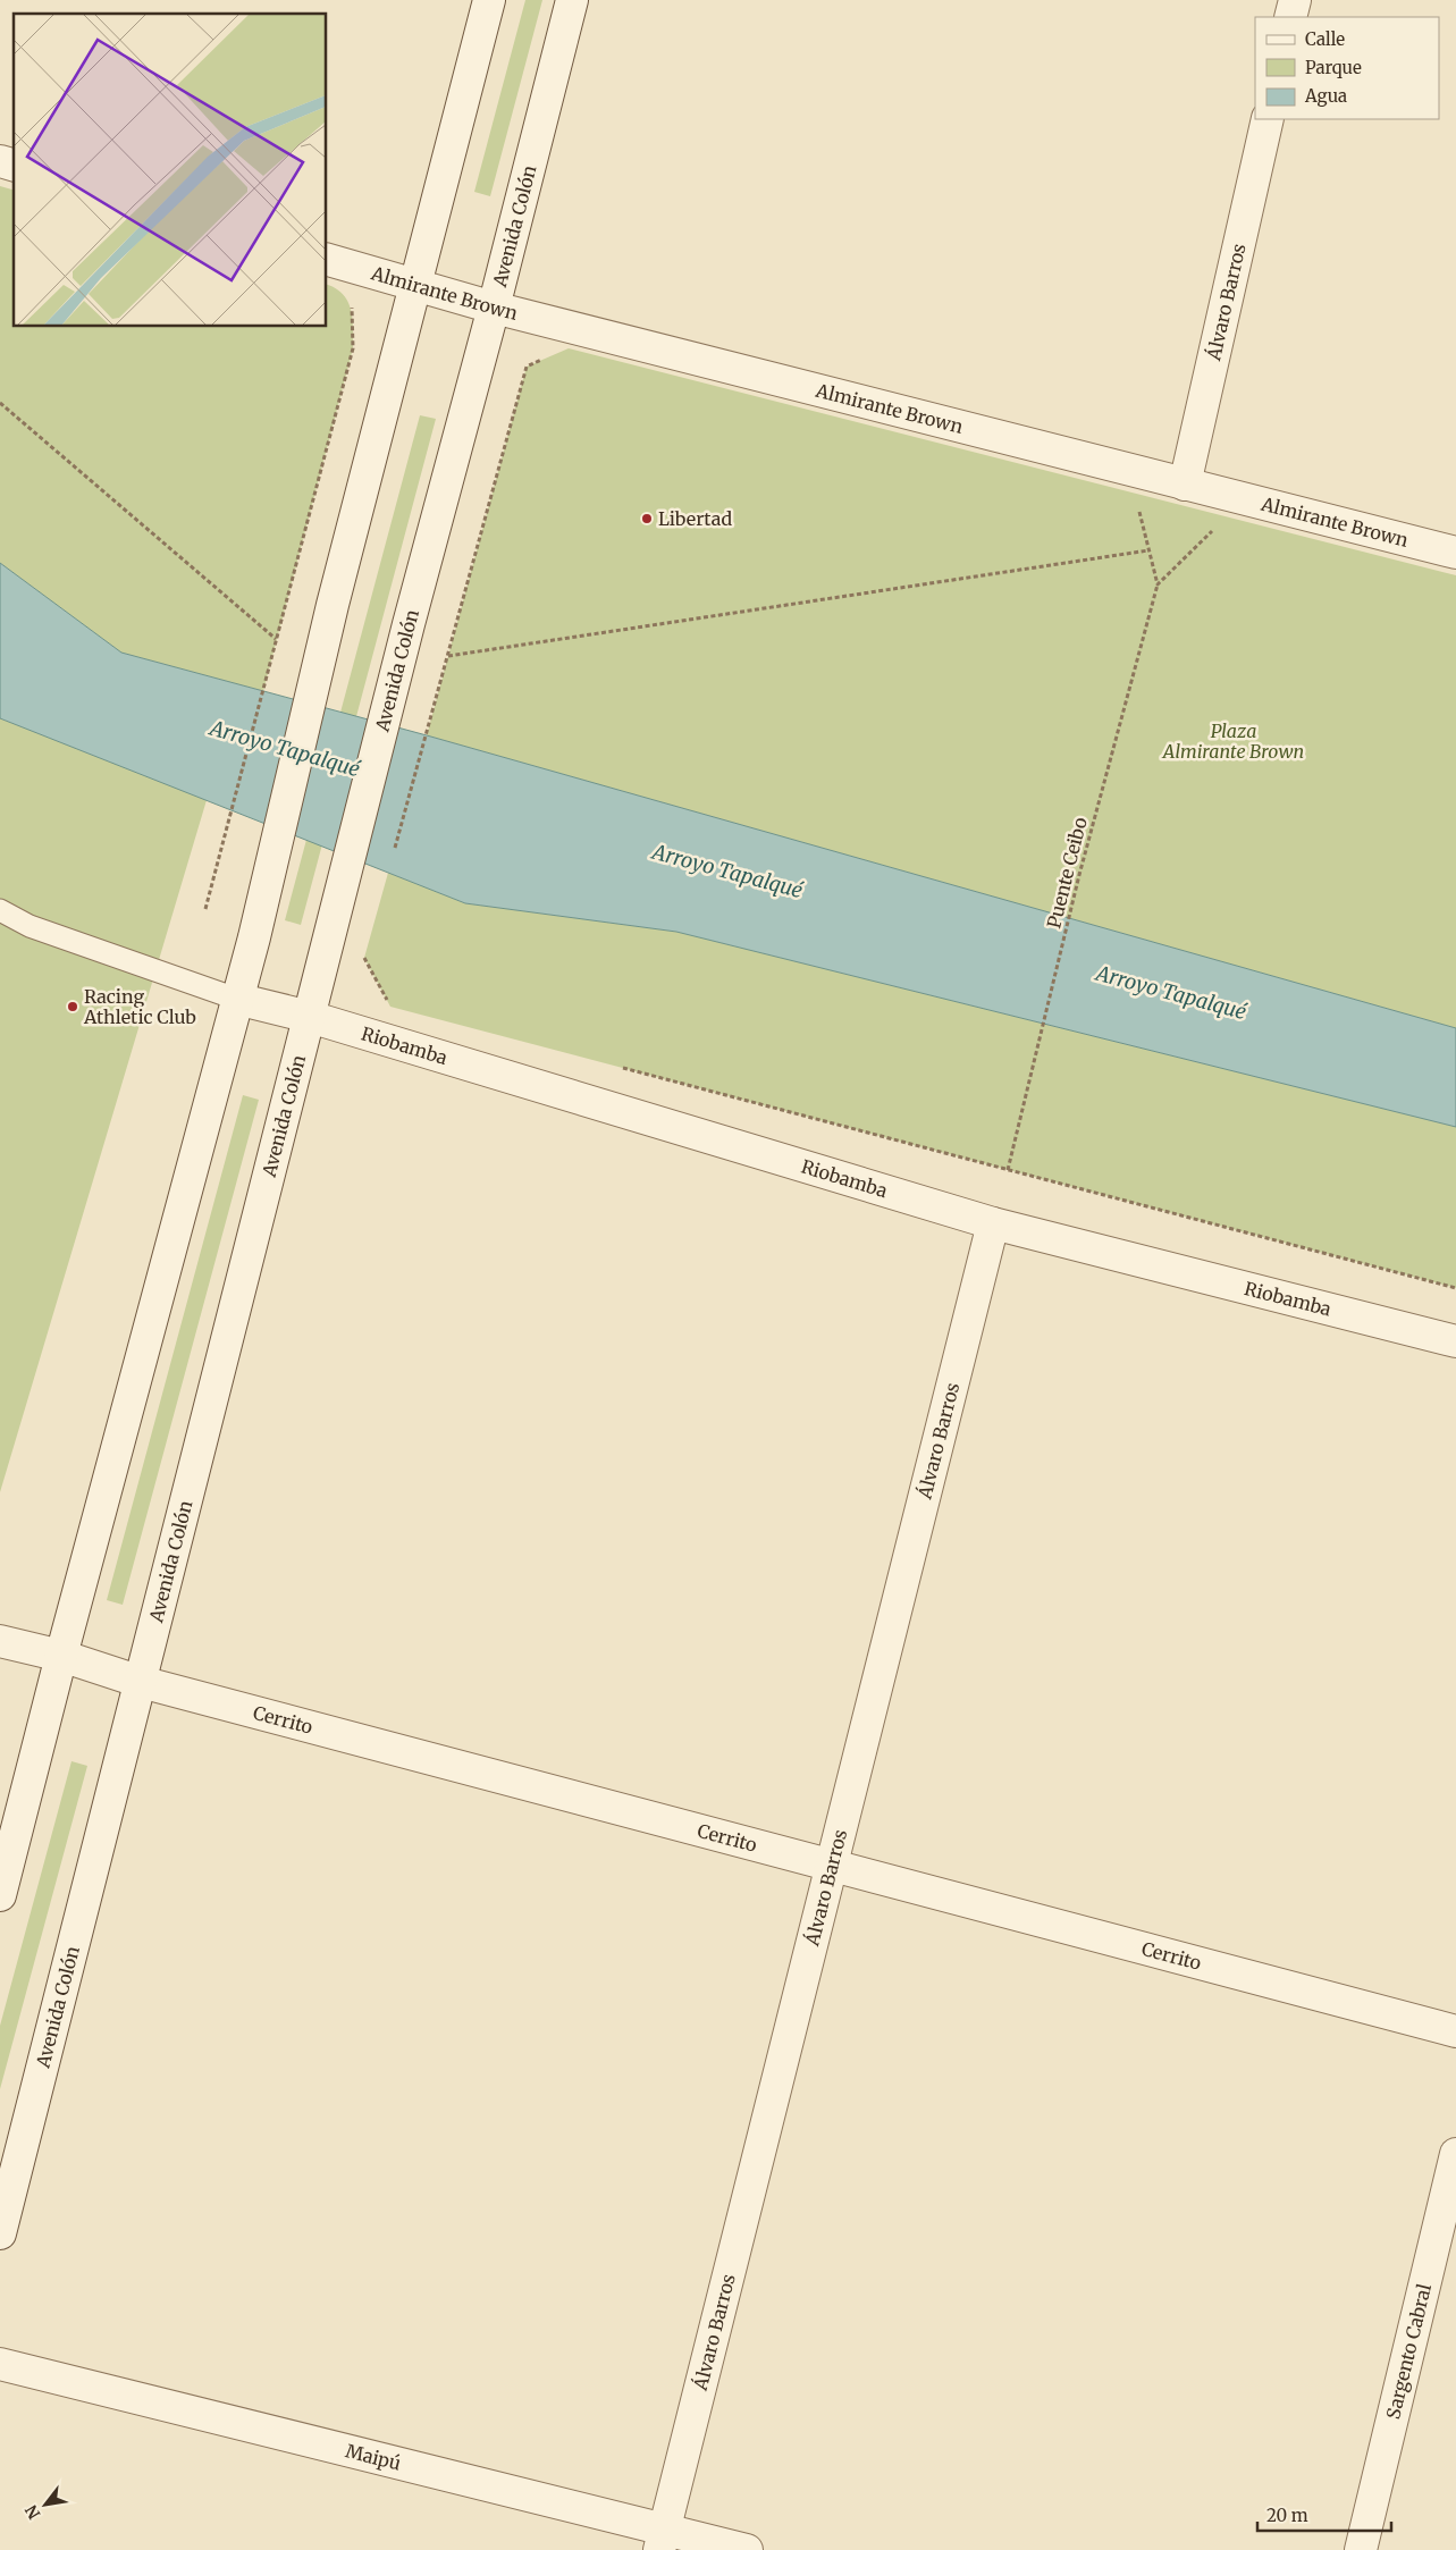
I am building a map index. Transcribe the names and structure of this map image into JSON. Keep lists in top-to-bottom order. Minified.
{"streets":{"street":["Avenida Colón","Almirante Brown","Álvaro Barros","Riobamba","Cerrito","Sargento Cabral","Maipú"],"path":["Puente Ceibo"]},"crossings":[["Avenida Colón","Almirante Brown"],["Avenida Colón","Riobamba"],["Avenida Colón","Cerrito"],["Almirante Brown","Álvaro Barros"],["Álvaro Barros","Riobamba"],["Álvaro Barros","Cerrito"],["Álvaro Barros","Maipú"]],"water":["Arroyo Tapalqué"],"parks":["Plaza Almirante Brown"],"places":["Libertad","Racing Athletic Club"],"legend":["Calle","Parque","Agua"],"scale_bar":"20 m","north":"bottom left"}
